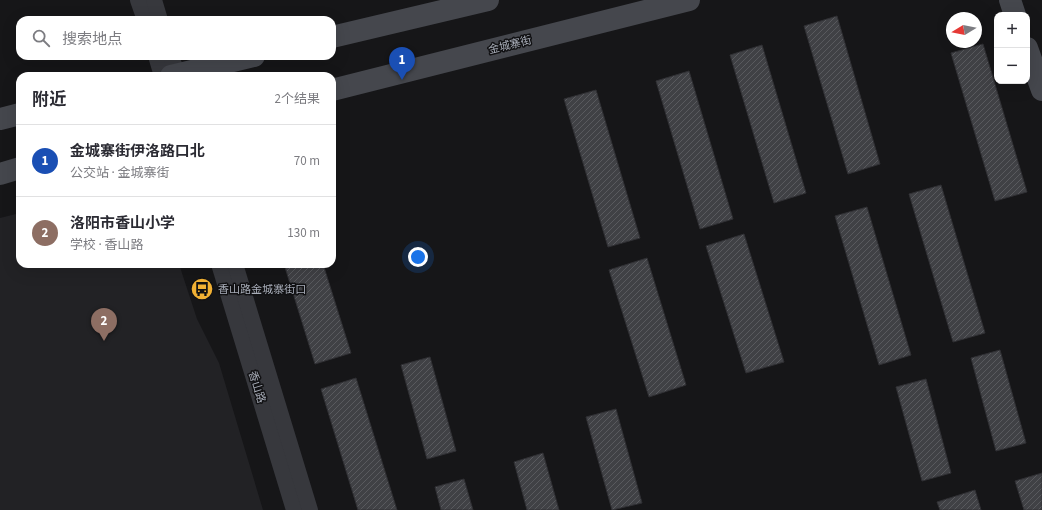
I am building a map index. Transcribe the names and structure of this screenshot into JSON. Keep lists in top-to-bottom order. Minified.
{"streets":{"main road":["金城寨街"],"street":["香山路"]},"places":{"bus stop":["香山路金城寨街口"]},"north":"left","page":{"map_buttons":["+","−"],"search":"搜索地点","pins":["1","2"],"heading":["附近","2个结果"],"list":[{"mark":"1","name":"金城寨街伊洛路口北","note":"公交站 · 金城寨街","value":"70 m"},{"mark":"2","name":"洛阳市香山小学","note":"学校 · 香山路","value":"130 m"}]}}
